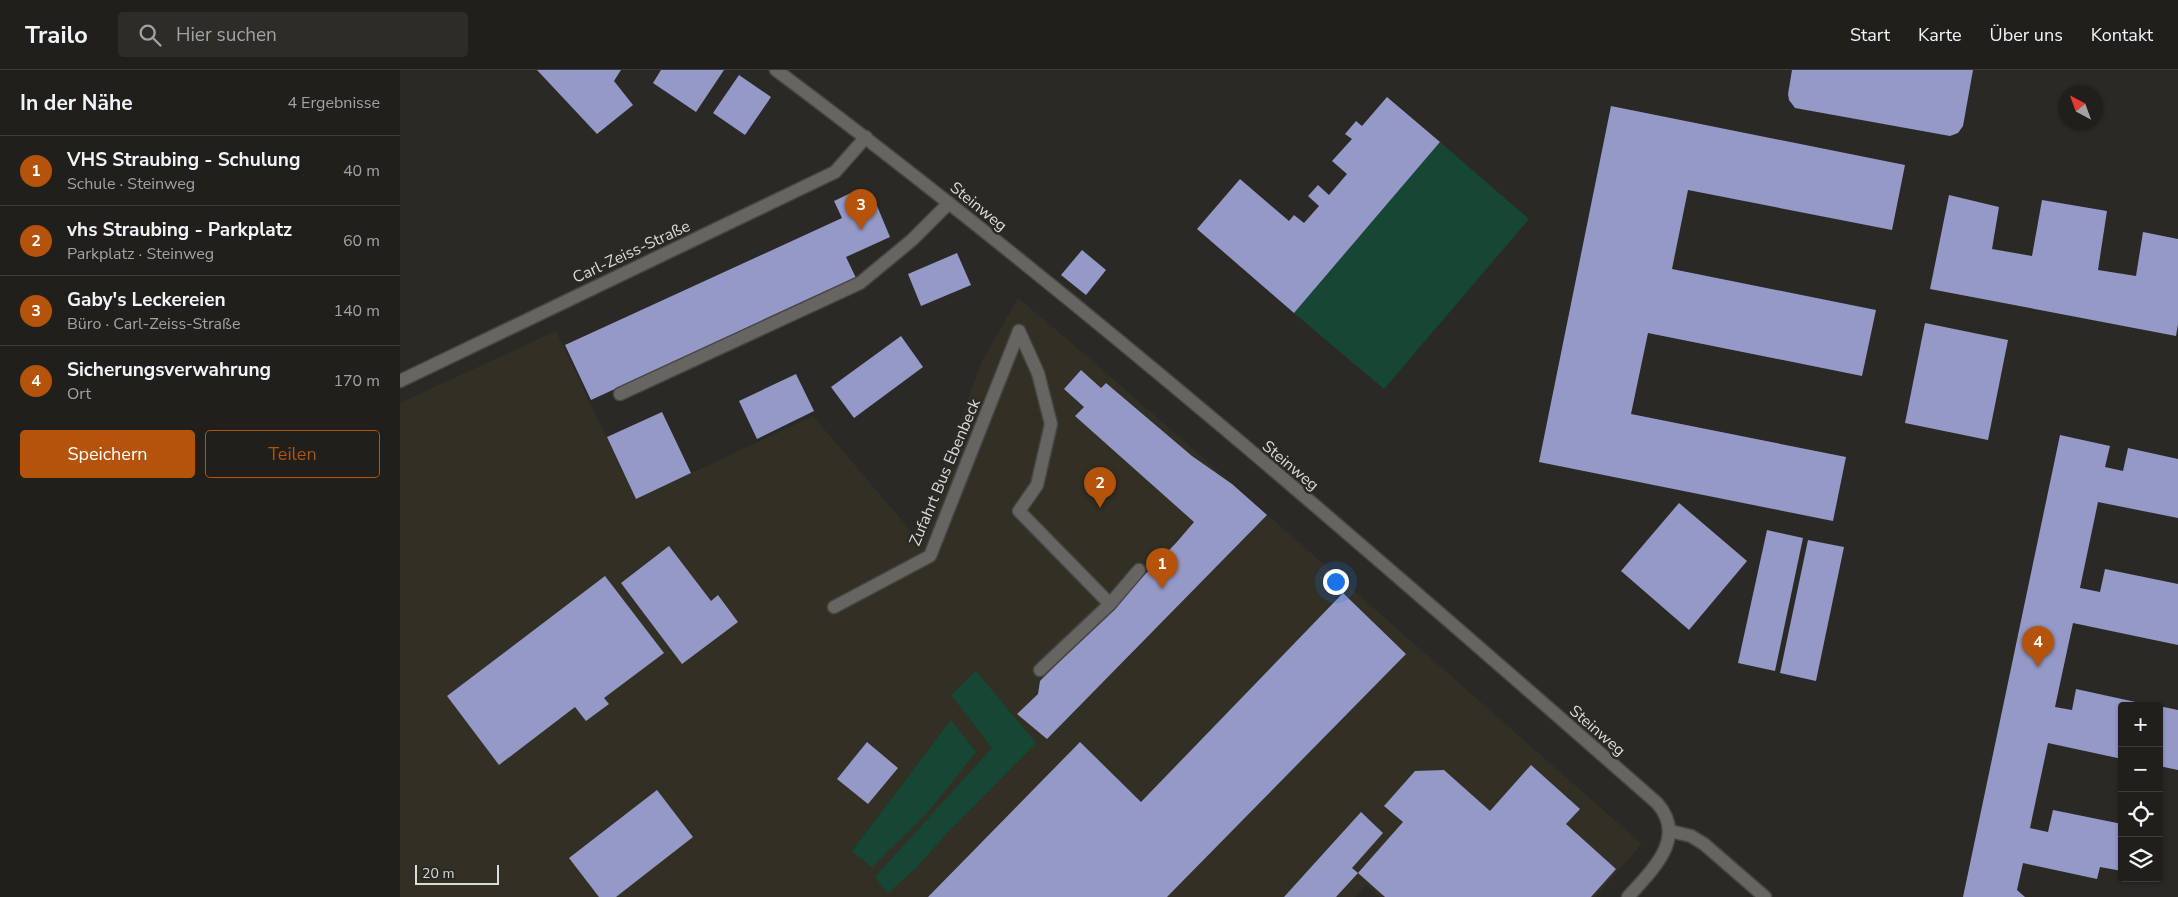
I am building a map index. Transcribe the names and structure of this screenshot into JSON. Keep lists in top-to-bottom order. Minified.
{"streets":{"street":["Steinweg","Carl-Zeiss-Straße","Zufahrt Bus Ebenbeck"]},"crossings":[["Steinweg","Carl-Zeiss-Straße"]],"scale_bar":"20 m","north":"top left","page":{"header":"Trailo","search":"Hier suchen","nav":["Start","Karte","Über uns","Kontakt"],"heading":["In der Nähe","4 Ergebnisse"],"list":[{"mark":"1","name":"VHS Straubing - Schulung","note":"Schule · Steinweg","value":"40 m"},{"mark":"2","name":"vhs Straubing - Parkplatz","note":"Parkplatz · Steinweg","value":"60 m"},{"mark":"3","name":"Gaby's Leckereien","note":"Büro · Carl-Zeiss-Straße","value":"140 m"},{"mark":"4","name":"Sicherungsverwahrung","note":"Ort","value":"170 m"}],"pins":["3","2","1","4"],"buttons":["Speichern","Teilen"],"map_buttons":["+","−"],"scale":"20 m"}}
